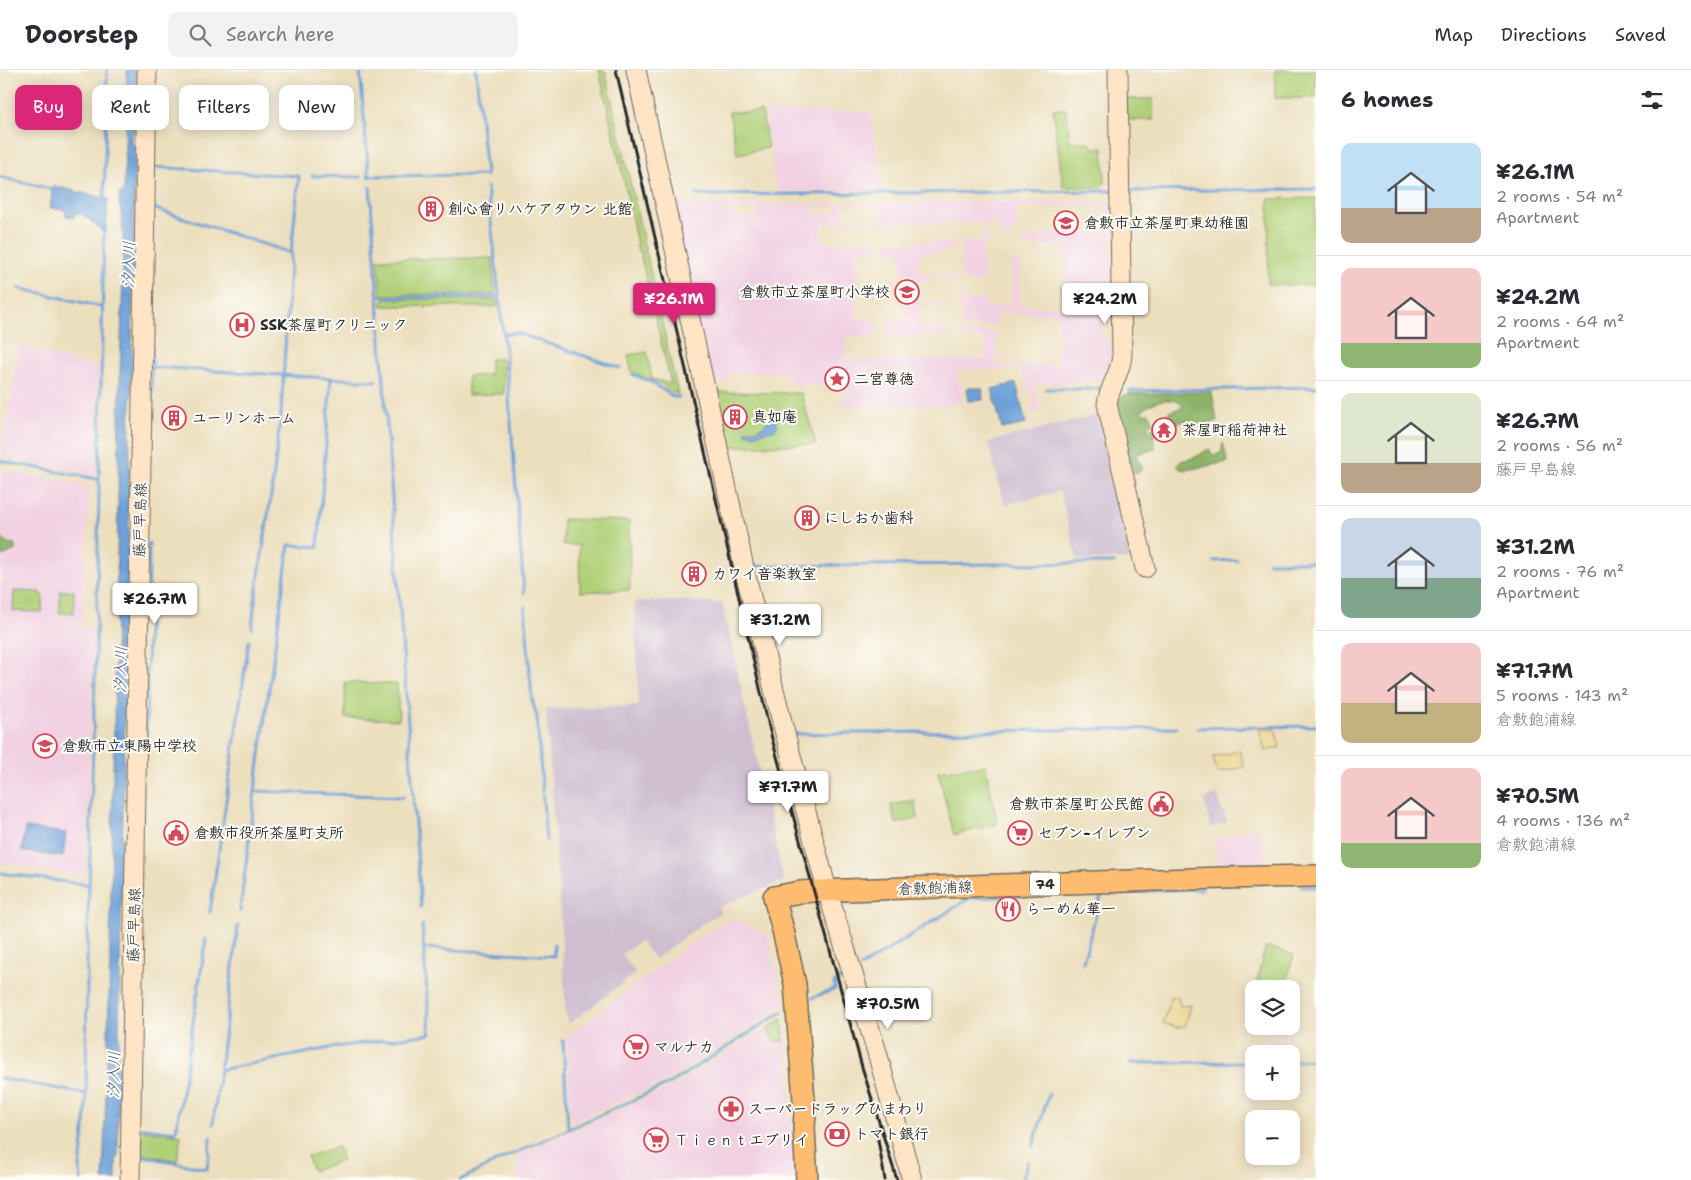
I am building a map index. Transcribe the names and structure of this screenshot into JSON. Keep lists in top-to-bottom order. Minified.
{"streets":{"main road":["74","倉敷飽浦線"],"street":["藤戸早島線"]},"water":["汐入川"],"places":{"building":["創心會リハケアタウン 北館","真如庵","ユーリンホーム","にしおか歯科","カワイ音楽教室"],"school or university":["倉敷市立茶屋町東幼稚園","倉敷市立茶屋町小学校","倉敷市立東陽中学校"],"hospital":["SSK茶屋町クリニック"],"place":["二宮尊徳"],"temple":["茶屋町稲荷神社"],"public building":["倉敷市茶屋町公民館","倉敷市役所茶屋町支所"],"supermarket":["セブン-イレブン","マルナカ","Ｔｉｅｎｔエブリイ"],"restaurant":["らーめん華一"],"pharmacy":["スーパードラッグひまわり"],"bank":["トマト銀行"]},"page":{"header":"Doorstep","search":"Search here","nav":["Map","Directions","Saved"],"heading":"6 homes","chip":["Buy","Rent","Filters","New"],"list":[{"name":"¥26.1M","note":"2 rooms · 54 m² · Apartment"},{"name":"¥24.2M","note":"2 rooms · 64 m² · Apartment"},{"name":"¥26.7M","note":"2 rooms · 56 m² · 藤戸早島線"},{"name":"¥31.2M","note":"2 rooms · 76 m² · Apartment"},{"name":"¥71.7M","note":"5 rooms · 143 m² · 倉敷飽浦線"},{"name":"¥70.5M","note":"4 rooms · 136 m² · 倉敷飽浦線"}],"price":["¥26.1M","¥24.2M","¥26.7M","¥31.2M","¥71.7M","¥70.5M"],"map_buttons":["+","−"]}}
